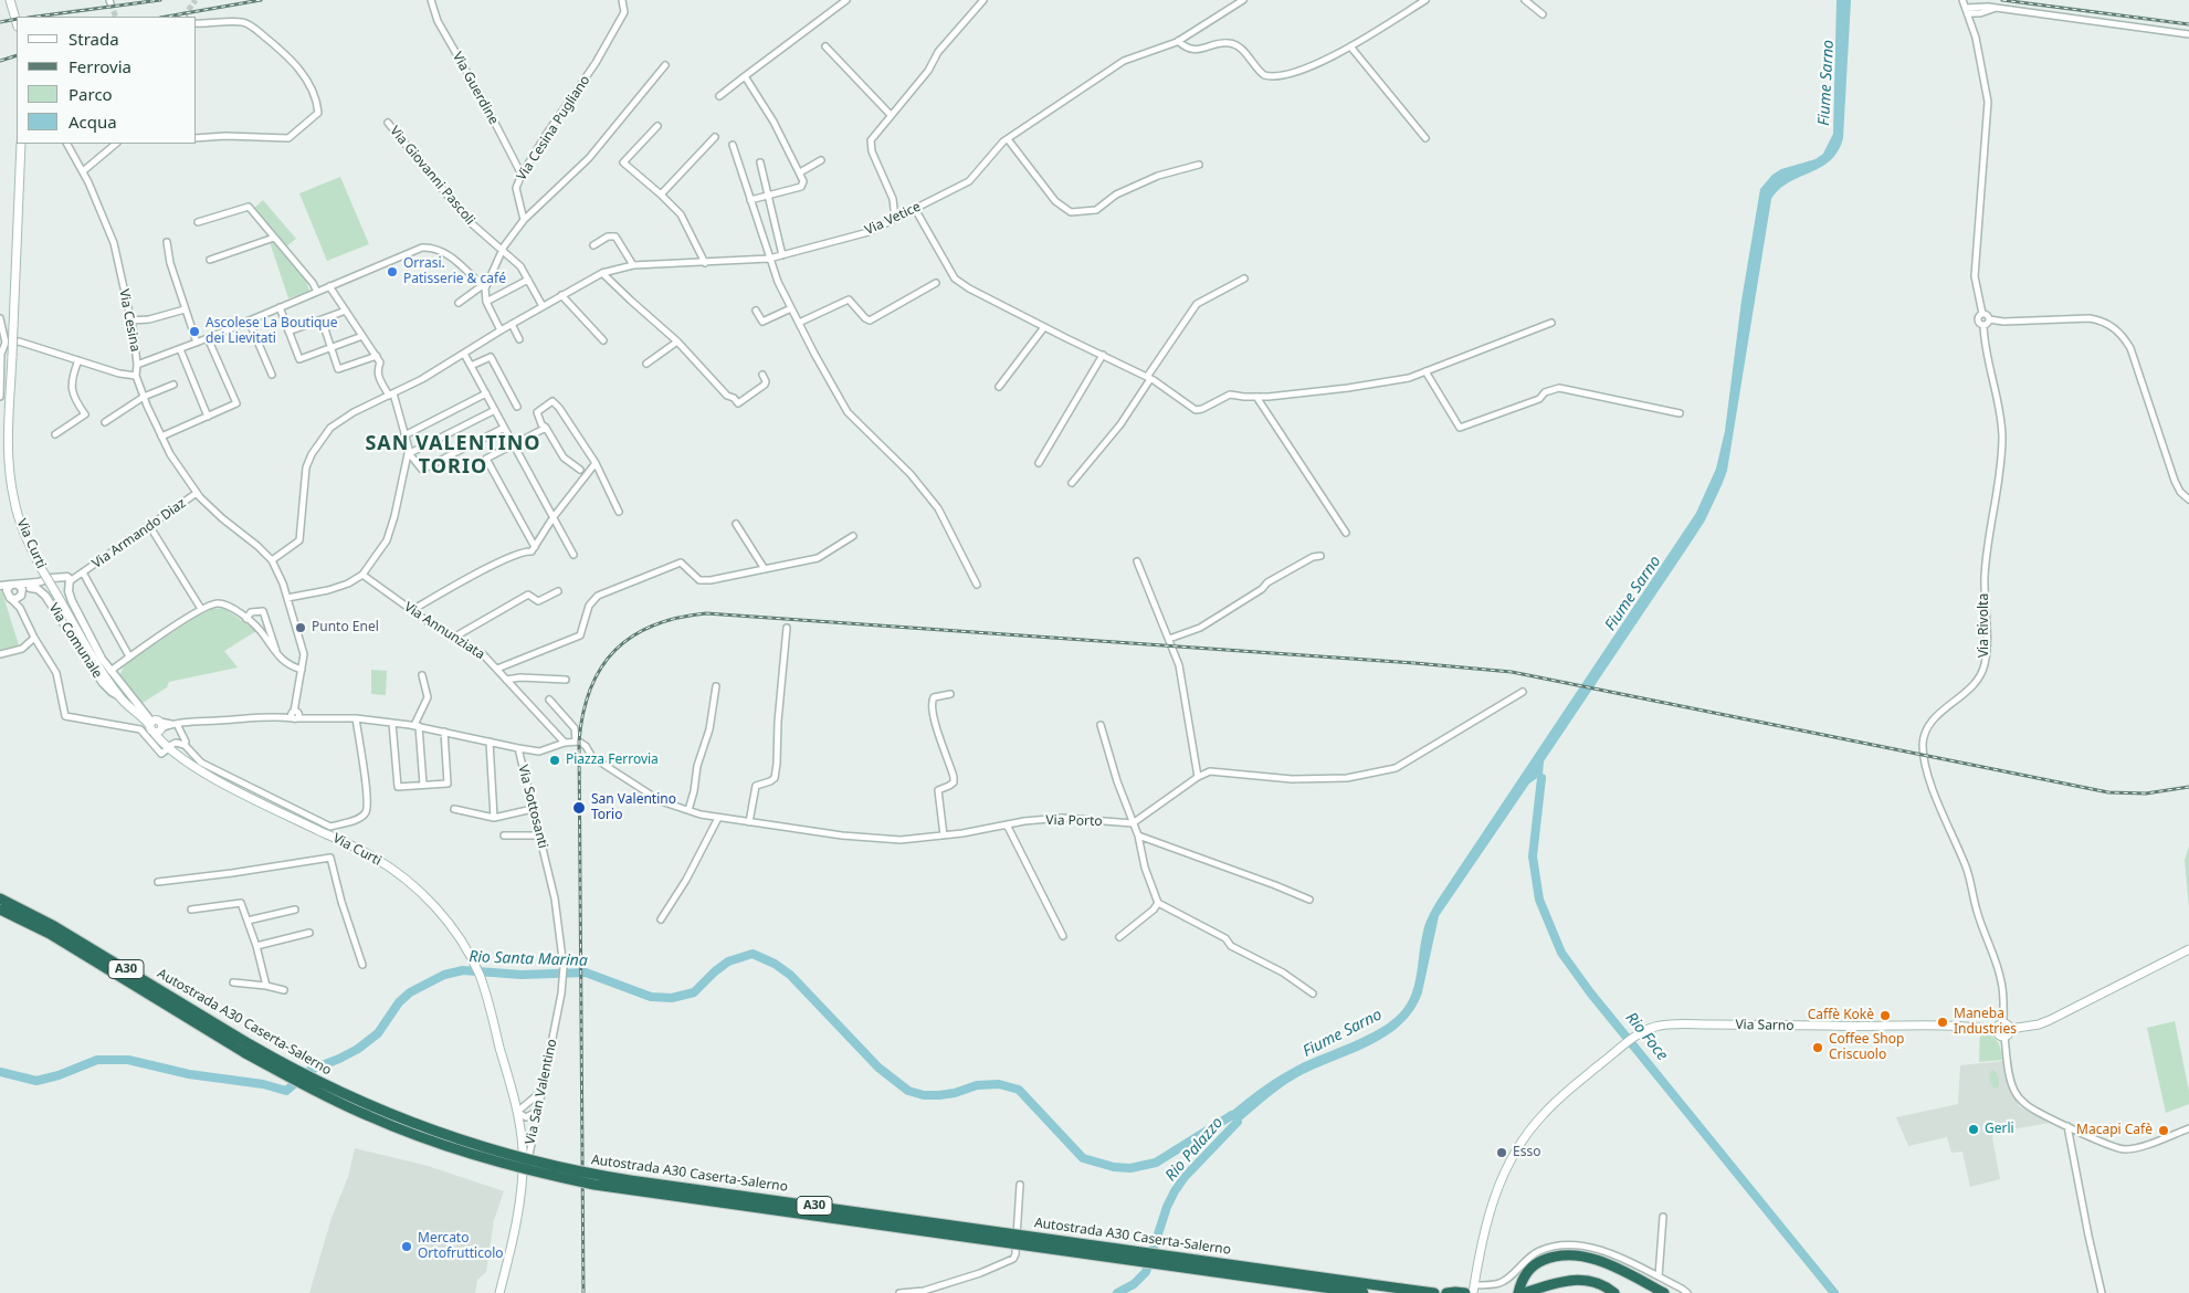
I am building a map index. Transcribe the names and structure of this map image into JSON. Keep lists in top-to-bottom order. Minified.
{"streets":{"highway":["A30","Autostrada A30 Caserta-Salerno"],"main road":["Via Curti","Via Sarno","Via San Valentino"],"street":["Via Guerdine","Via Cesina Pugliano","Via Giovanni Pascoli","Via Vetice","Via Cesina","Via Armando Diaz","Via Rivolta","Via Annunziata","Via Comunale","Via Sottosanti","Via Porto"]},"crossings":[["Via Guerdine","Via Cesina Pugliano"],["Via Giovanni Pascoli","Via Vetice"],["Via Vetice","Via Cesina"],["Via Cesina","Via Armando Diaz"],["Via Armando Diaz","Via Curti"],["Via Curti","Via Comunale"],["Via Curti","Via Sottosanti"],["Via Curti","Via San Valentino"],["Via Rivolta","Via Sarno"],["Via Sottosanti","Via San Valentino"]],"districts":["SAN VALENTINO TORIO"],"water":["Fiume Sarno","Rio Santa Marina","Rio Foce","Rio Palazzo"],"places":["Orrasi. Patisserie & café","Ascolese La Boutique dei Lievitati","Punto Enel","Piazza Ferrovia","San Valentino Torio","Caffè Kokè","Maneba Industries","Coffee Shop Criscuolo","Gerli","Macapi Cafè","Esso","Mercato Ortofrutticolo"],"legend":["Strada","Ferrovia","Parco","Acqua"]}
